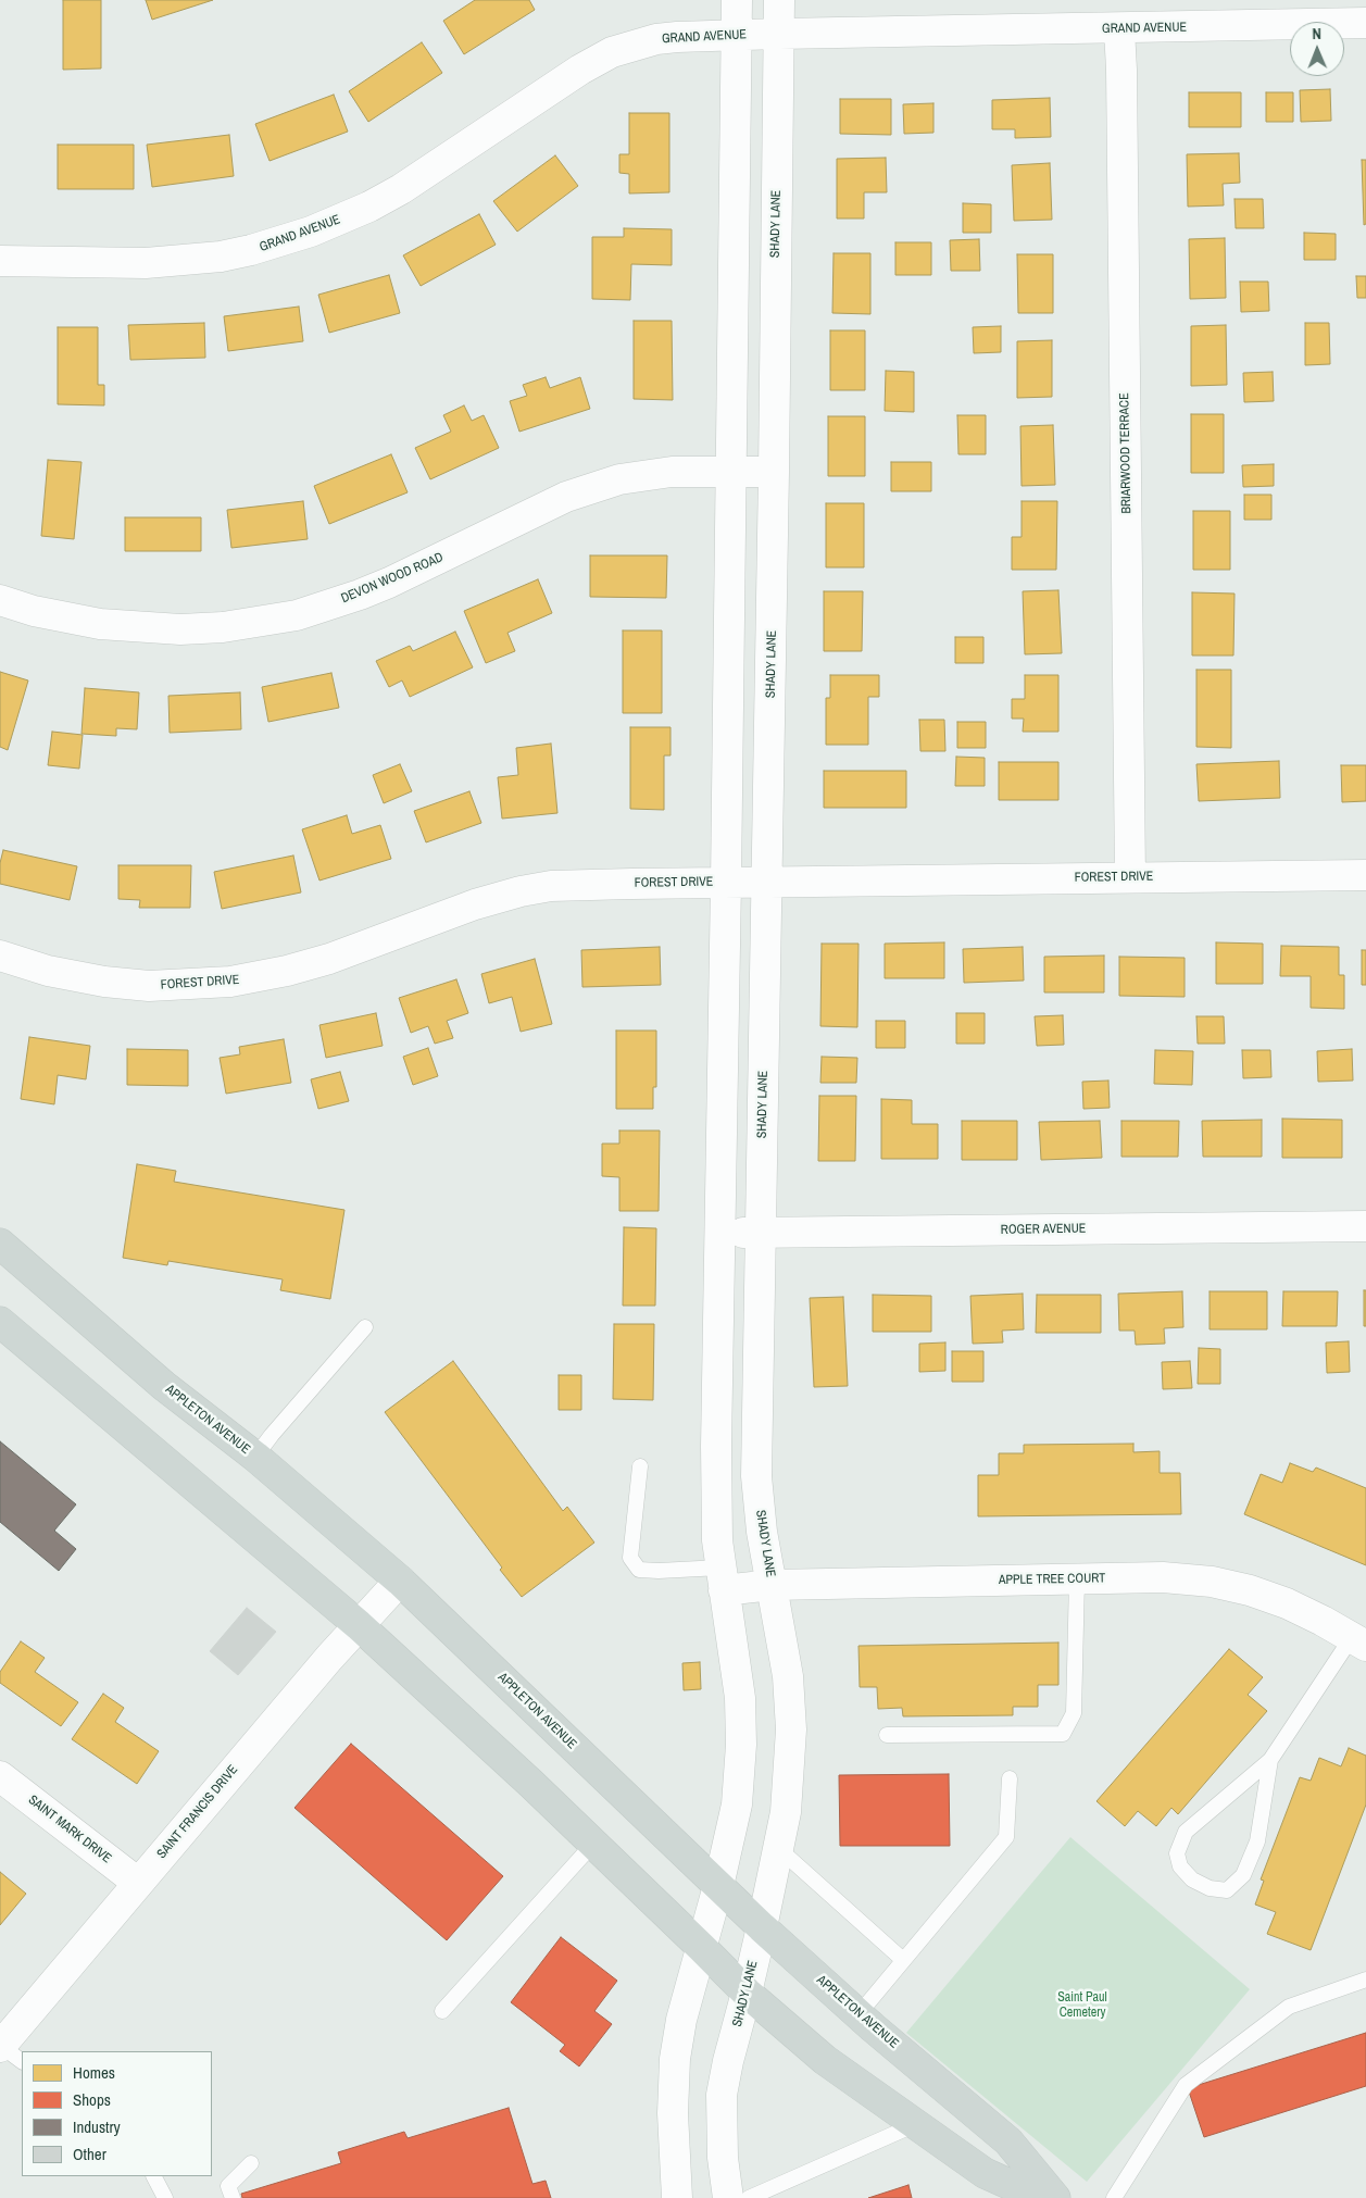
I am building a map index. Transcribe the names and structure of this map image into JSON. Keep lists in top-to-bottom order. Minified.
{"streets":{"main road":["APPLETON AVENUE"],"street":["GRAND AVENUE","SHADY LANE","BRIARWOOD TERRACE","DEVON WOOD ROAD","FOREST DRIVE","ROGER AVENUE","APPLE TREE COURT","SAINT FRANCIS DRIVE","SAINT MARK DRIVE"]},"crossings":[["GRAND AVENUE","SHADY LANE"],["GRAND AVENUE","BRIARWOOD TERRACE"],["SHADY LANE","DEVON WOOD ROAD"],["SHADY LANE","FOREST DRIVE"],["SHADY LANE","ROGER AVENUE"],["SHADY LANE","APPLETON AVENUE"],["SHADY LANE","APPLE TREE COURT"],["BRIARWOOD TERRACE","FOREST DRIVE"],["APPLETON AVENUE","SAINT FRANCIS DRIVE"],["SAINT FRANCIS DRIVE","SAINT MARK DRIVE"]],"parks":["Saint Paul Cemetery"],"legend":["Homes","Shops","Industry","Other"],"north":"top"}
